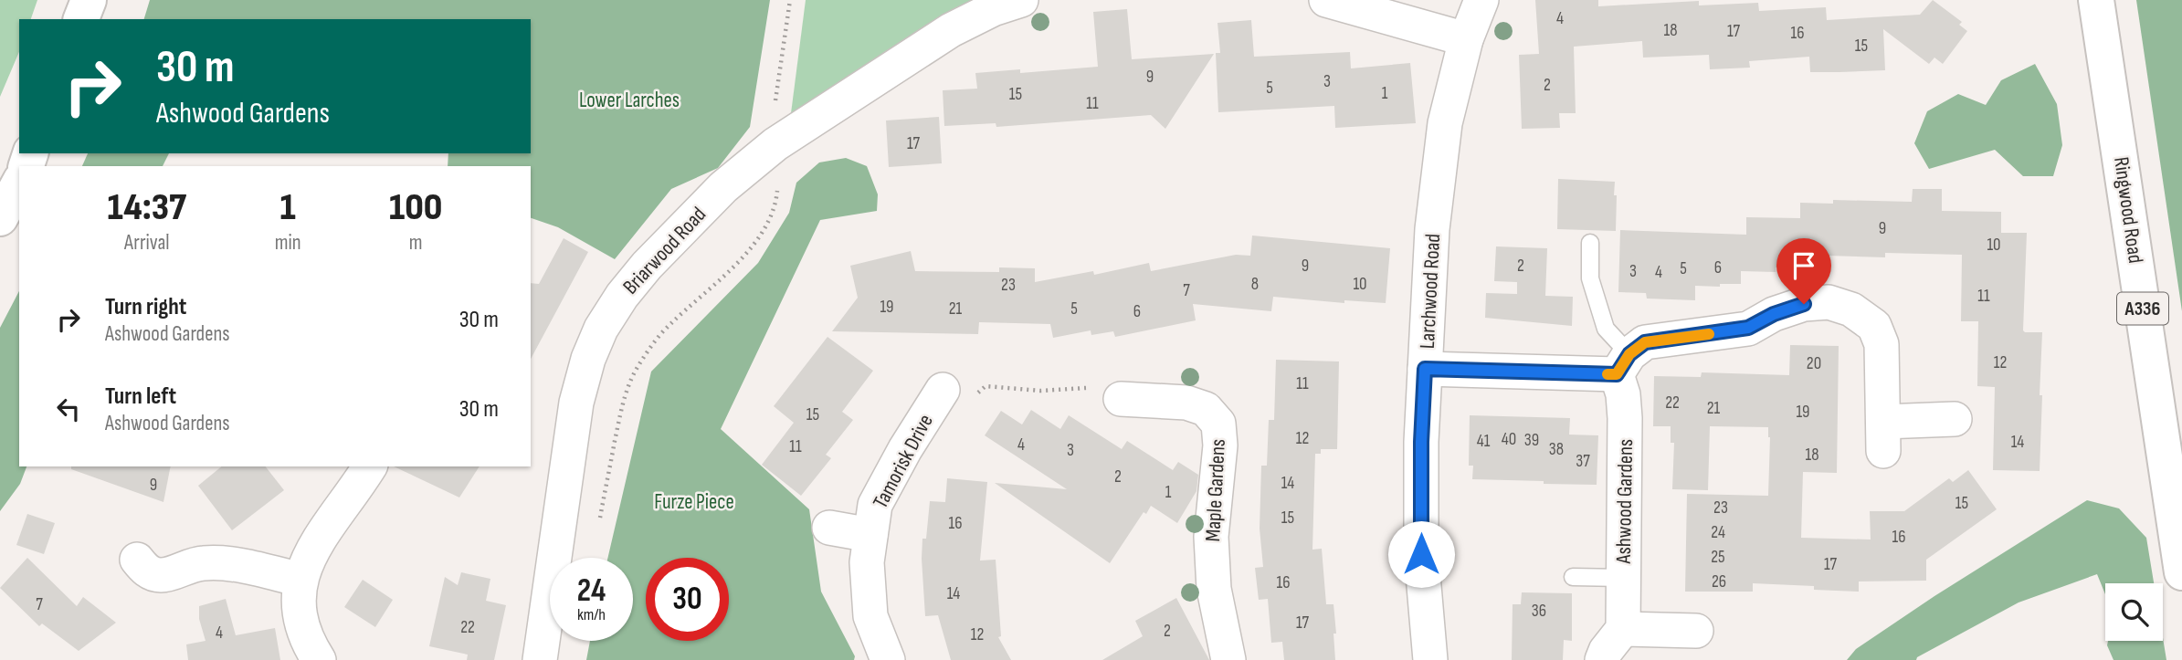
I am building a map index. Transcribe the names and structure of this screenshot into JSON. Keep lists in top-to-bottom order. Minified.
{"streets":{"main road":["Ringwood Road","A336"],"street":["Briarwood Road","Larchwood Road","Tamorisk Drive","Maple Gardens","Ashwood Gardens"]},"parks":["Lower Larches","Furze Piece"],"house_numbers":["4","18","17","16","15","9","3","2","5","1","15","11","17","9","10","9","2","6","5","3","4","8","10","23","7","11","19","21","5","6","12","20","11","22","21","19","15","12","40","39","41","14","4","11","38","3","18","37","2","14","9","1","15","23","15","16","24","16","25","17","26","16","14","7","36","17","22","2","4","12"],"page":{"turn":["30 m","Ashwood Gardens"],"eta":["14:37","Arrival","1","min","100","m"],"list":[{"name":"Turn right","note":"Ashwood Gardens","value":"30 m"},{"name":"Turn left","note":"Ashwood Gardens","value":"30 m"}],"speed":"24 km/h","limit":"30"}}
